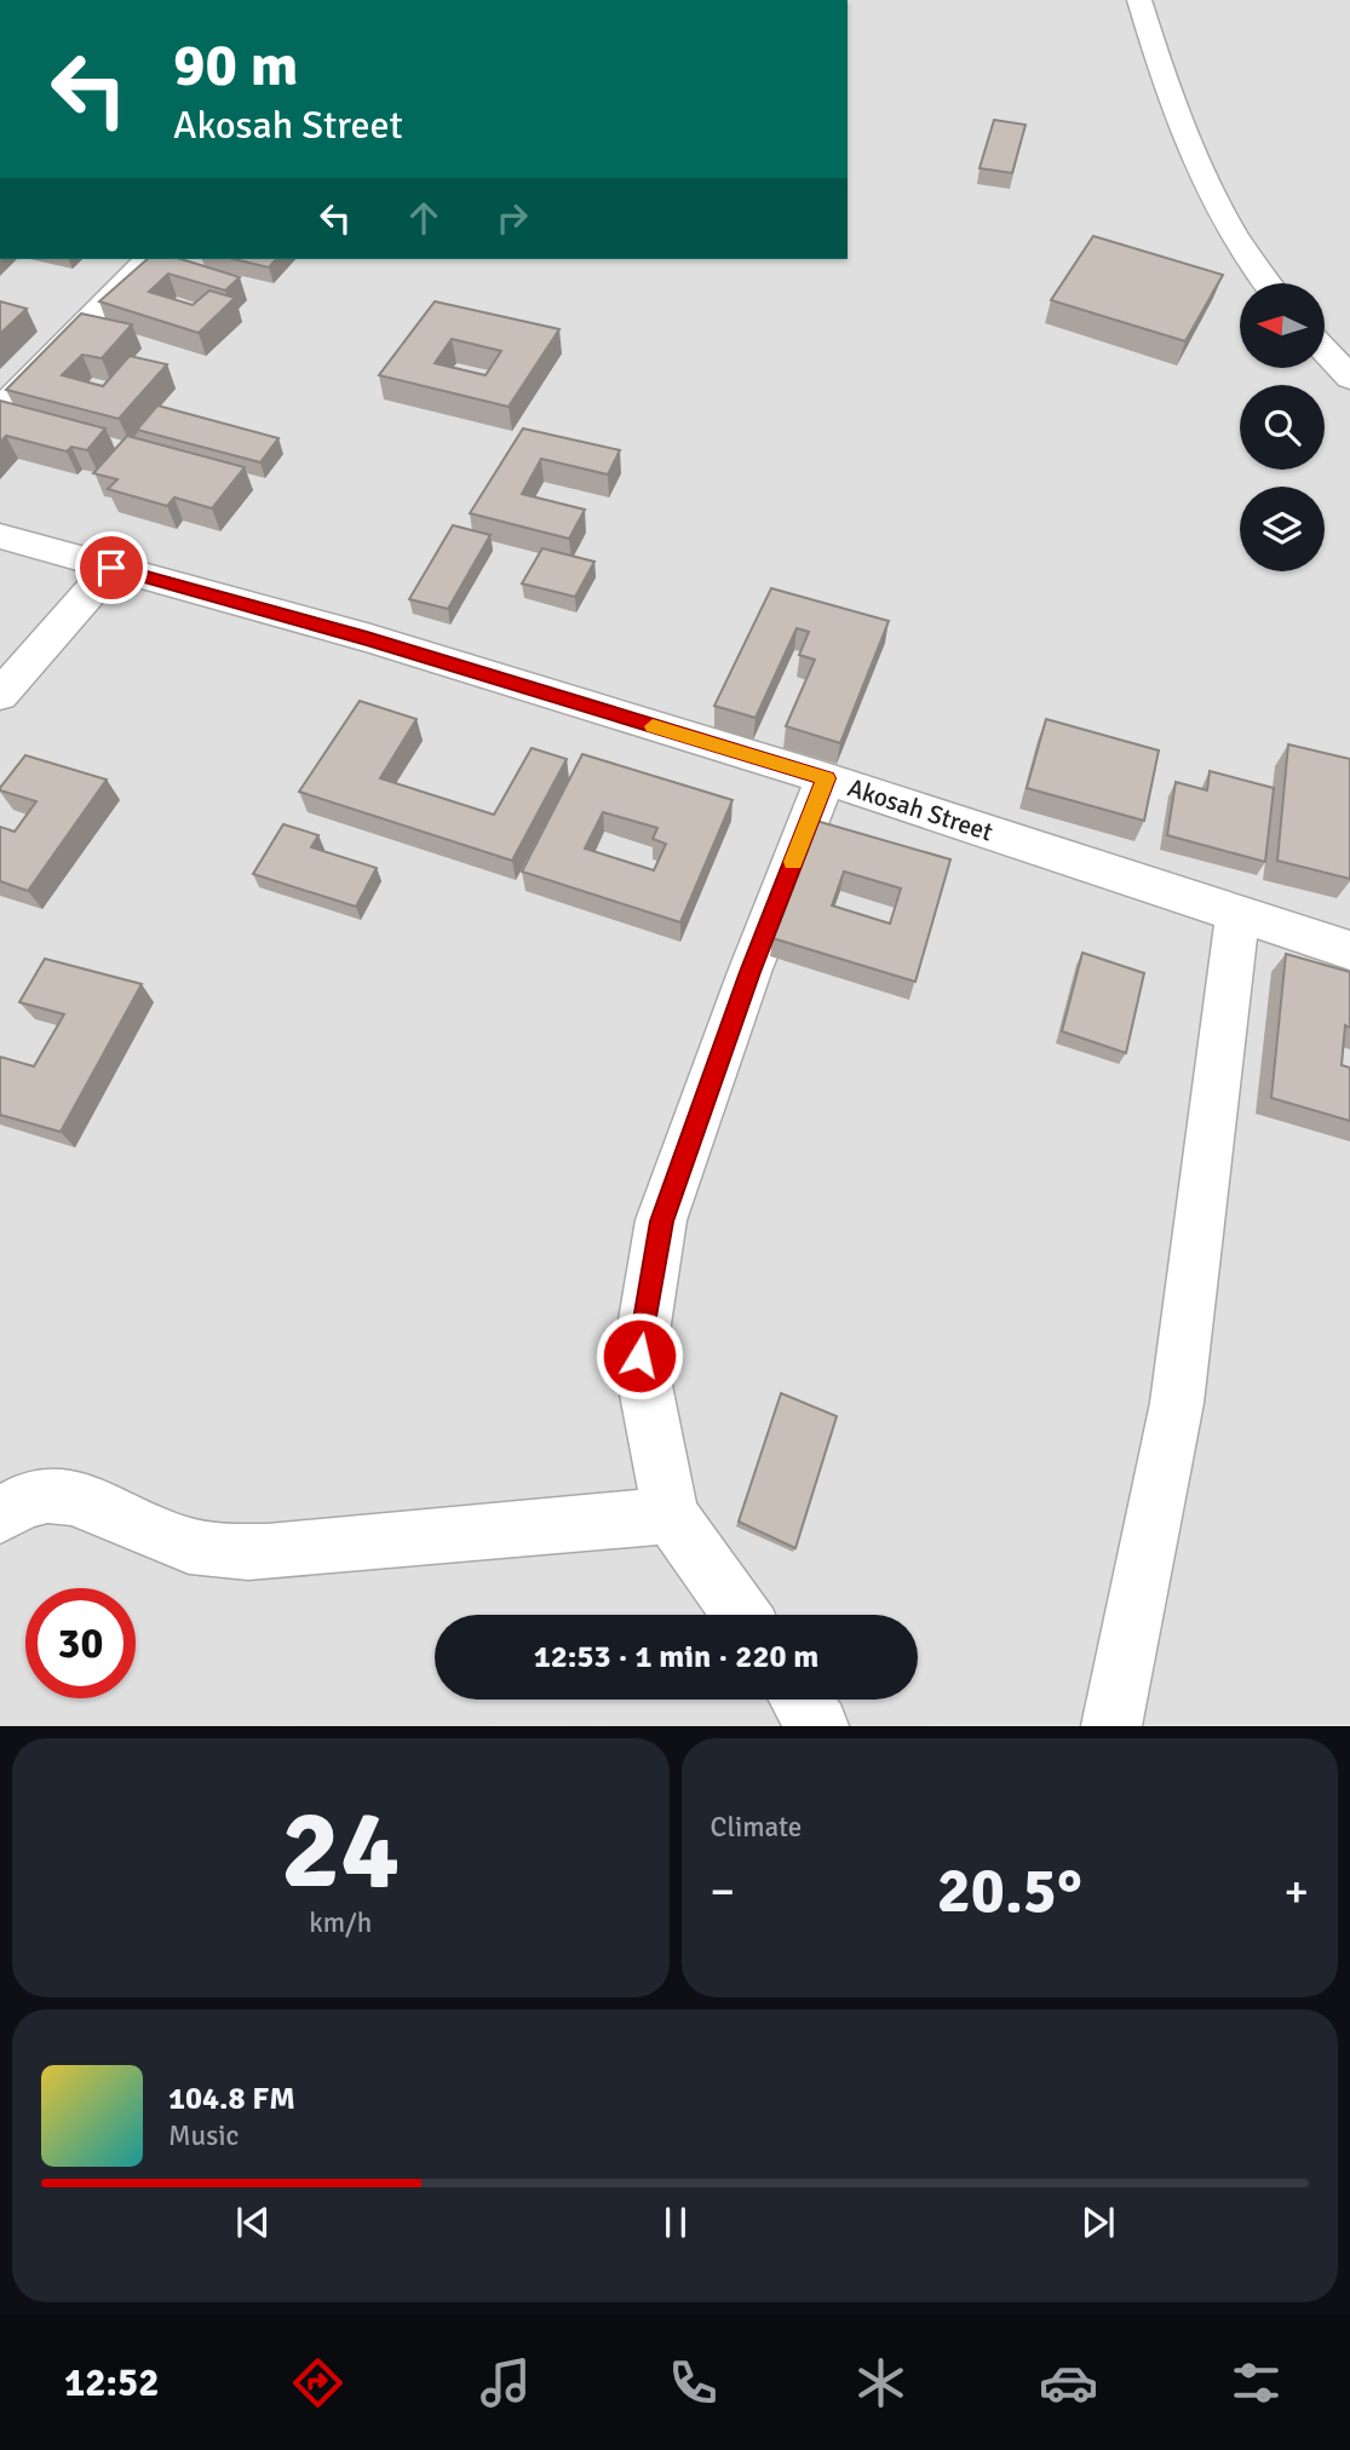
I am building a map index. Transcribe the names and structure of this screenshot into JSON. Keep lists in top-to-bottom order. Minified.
{"streets":{"street":["Akosah Street"]},"north":"left","page":{"turn":["90 m","Akosah Street"],"limit":"30","trip":"12:53 · 1 min · 220 m","tile":[["24","km/h"],"Climate"],"heat":["−","20.5°","+"],"song":["104.8 FM","Music"],"tabs":"12:52"}}
